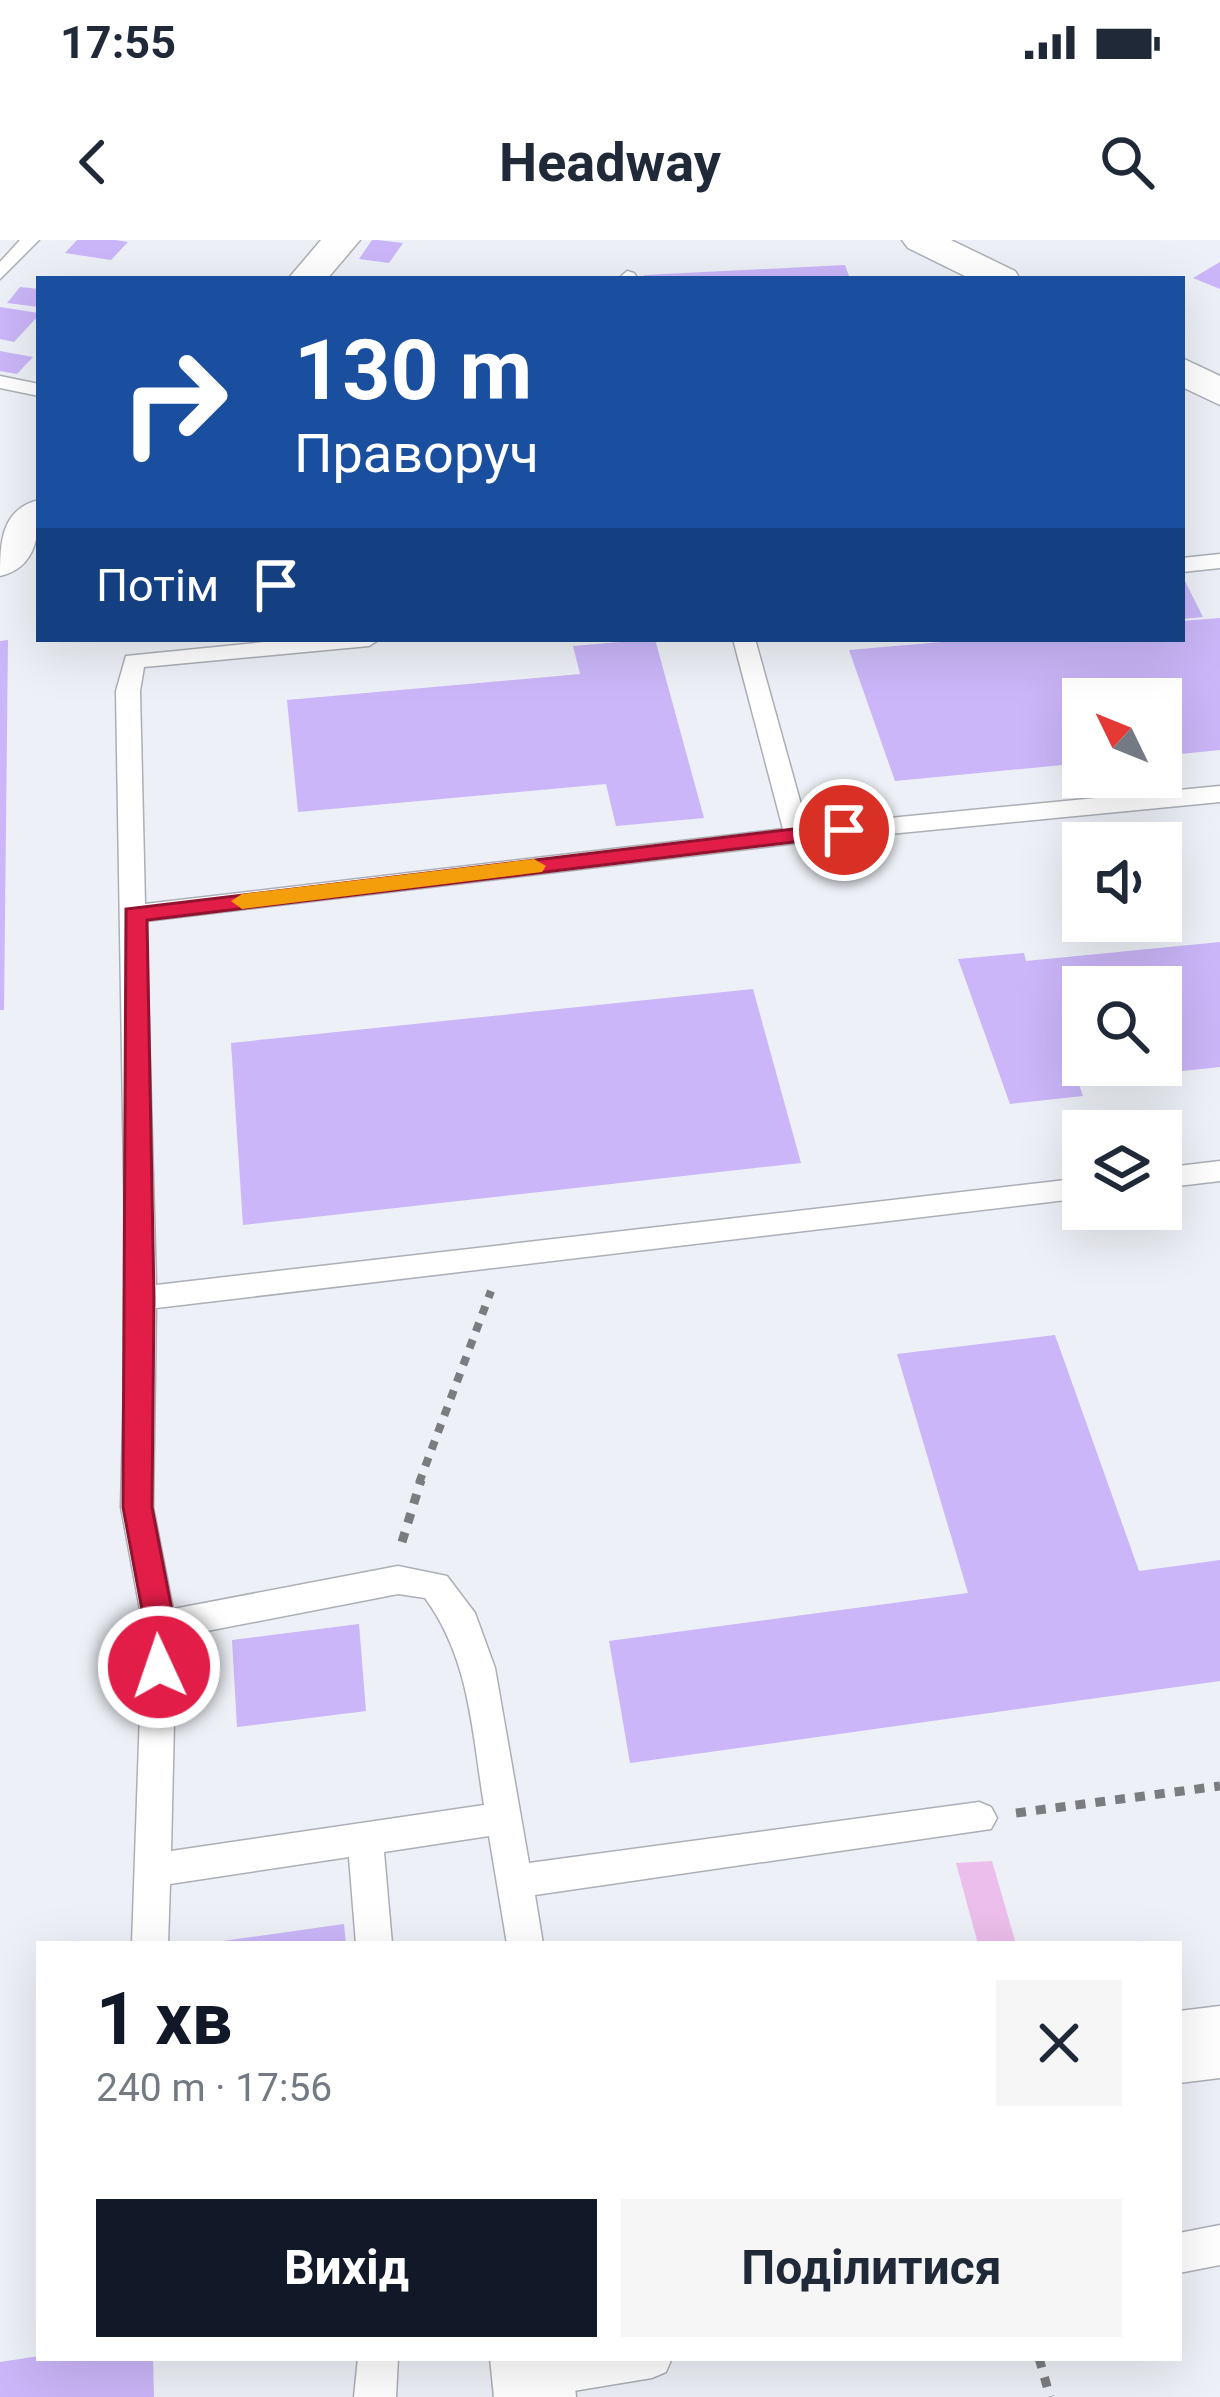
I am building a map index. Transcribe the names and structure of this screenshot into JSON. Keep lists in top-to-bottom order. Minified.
{"north":"top left","page":{"status":"17:55","header":"Headway","turn":["130 m","Праворуч"],"then":"Потім","heading":["1 хв","240 m · 17:56"],"buttons":["Вихід","Поділитися"]}}
